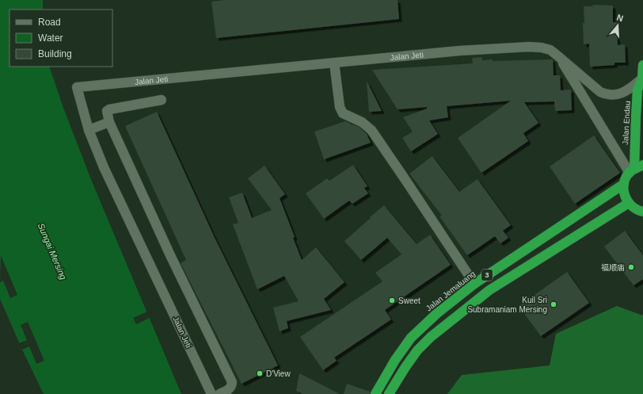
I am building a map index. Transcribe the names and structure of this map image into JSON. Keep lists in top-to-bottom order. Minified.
{"streets":{"highway":["Jalan Endau","3","Jalan Jemaluang"],"street":["Jalan Jeti"]},"crossings":[["Jalan Jeti","Jalan Endau"],["Jalan Endau","3"],["3","Jalan Jemaluang"]],"water":["Sungai Mersing"],"places":["福顺庙","Sweet","Kuil Sri Subramaniam Mersing","D'View"],"legend":["Road","Water","Building"],"north":"top"}
